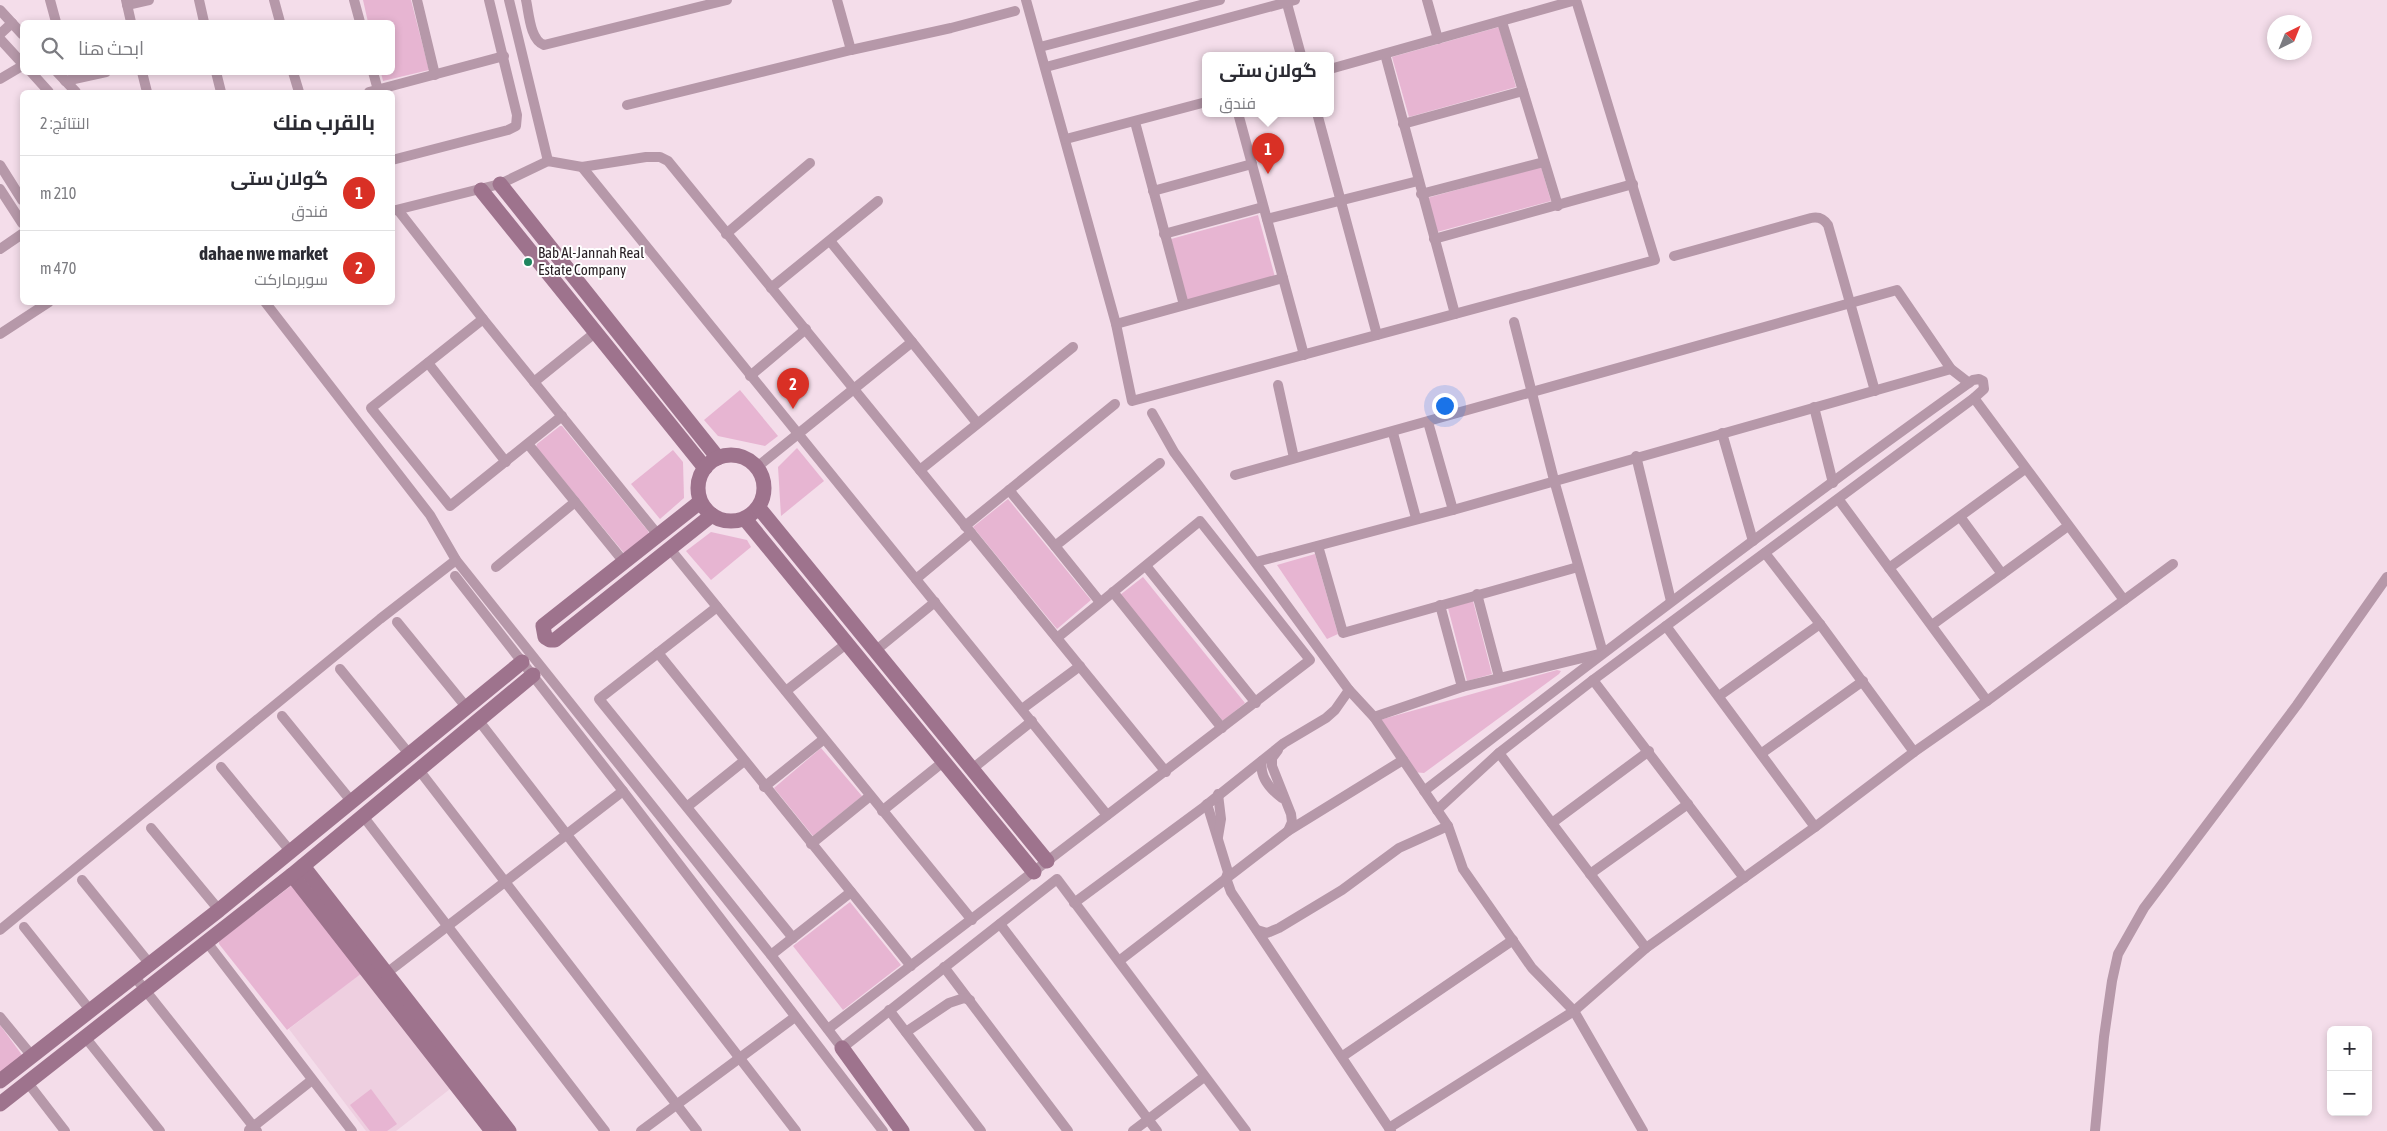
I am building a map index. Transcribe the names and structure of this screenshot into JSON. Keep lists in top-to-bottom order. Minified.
{"places":["Bab Al-Jannah Real Estate Company"],"north":"top right","page":{"search":"ابحث هنا","popup":["گولان ستی","فندق"],"heading":["بالقرب منك","النتائج: 2"],"pins":["1","2"],"list":[{"mark":"1","name":"گولان ستی","note":"فندق","value":"210 m"},{"mark":"2","name":"dahae nwe market","note":"سوبرماركت","value":"470 m"}],"map_buttons":["+","−"]}}
